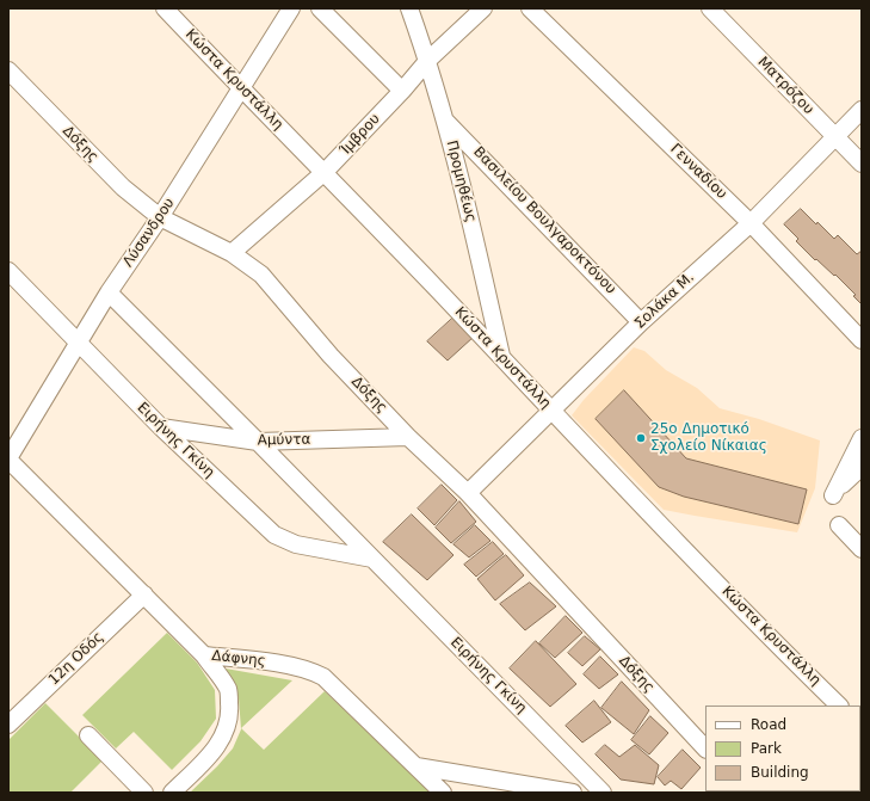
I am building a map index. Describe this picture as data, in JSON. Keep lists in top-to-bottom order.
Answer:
{
  "streets": {
    "street": [
      "Κώστα Κρυστάλλη",
      "Ματρόζου",
      "Ίμβρου",
      "Δόξης",
      "Γενναδίου",
      "Προμηθέως",
      "Βασιλείου Βουλγαροκτόνου",
      "Λύσανδρου",
      "Σολάκα Μ.",
      "Ειρήνης Γκίνη",
      "Αμύντα",
      "12η Οδός",
      "Δάφνης"
    ]
  },
  "crossings": [
    ["Κώστα Κρυστάλλη", "Ίμβρου"],
    ["Κώστα Κρυστάλλη", "Προμηθέως"],
    ["Κώστα Κρυστάλλη", "Λύσανδρου"],
    ["Κώστα Κρυστάλλη", "Σολάκα Μ."],
    ["Ματρόζου", "Σολάκα Μ."],
    ["Ίμβρου", "Δόξης"],
    ["Ίμβρου", "Προμηθέως"],
    ["Δόξης", "Λύσανδρου"],
    ["Δόξης", "Σολάκα Μ."],
    ["Δόξης", "Αμύντα"],
    ["Γενναδίου", "Σολάκα Μ."],
    ["Προμηθέως", "Βασιλείου Βουλγαροκτόνου"],
    ["Βασιλείου Βουλγαροκτόνου", "Σολάκα Μ."],
    ["Λύσανδρου", "Ειρήνης Γκίνη"],
    ["Λύσανδρου", "Δάφνης"],
    ["Ειρήνης Γκίνη", "Αμύντα"],
    ["12η Οδός", "Δάφνης"]
  ],
  "places": ["25o Δημοτικό Σχολείο Νίκαιας"],
  "legend": ["Road", "Park", "Building"]
}
